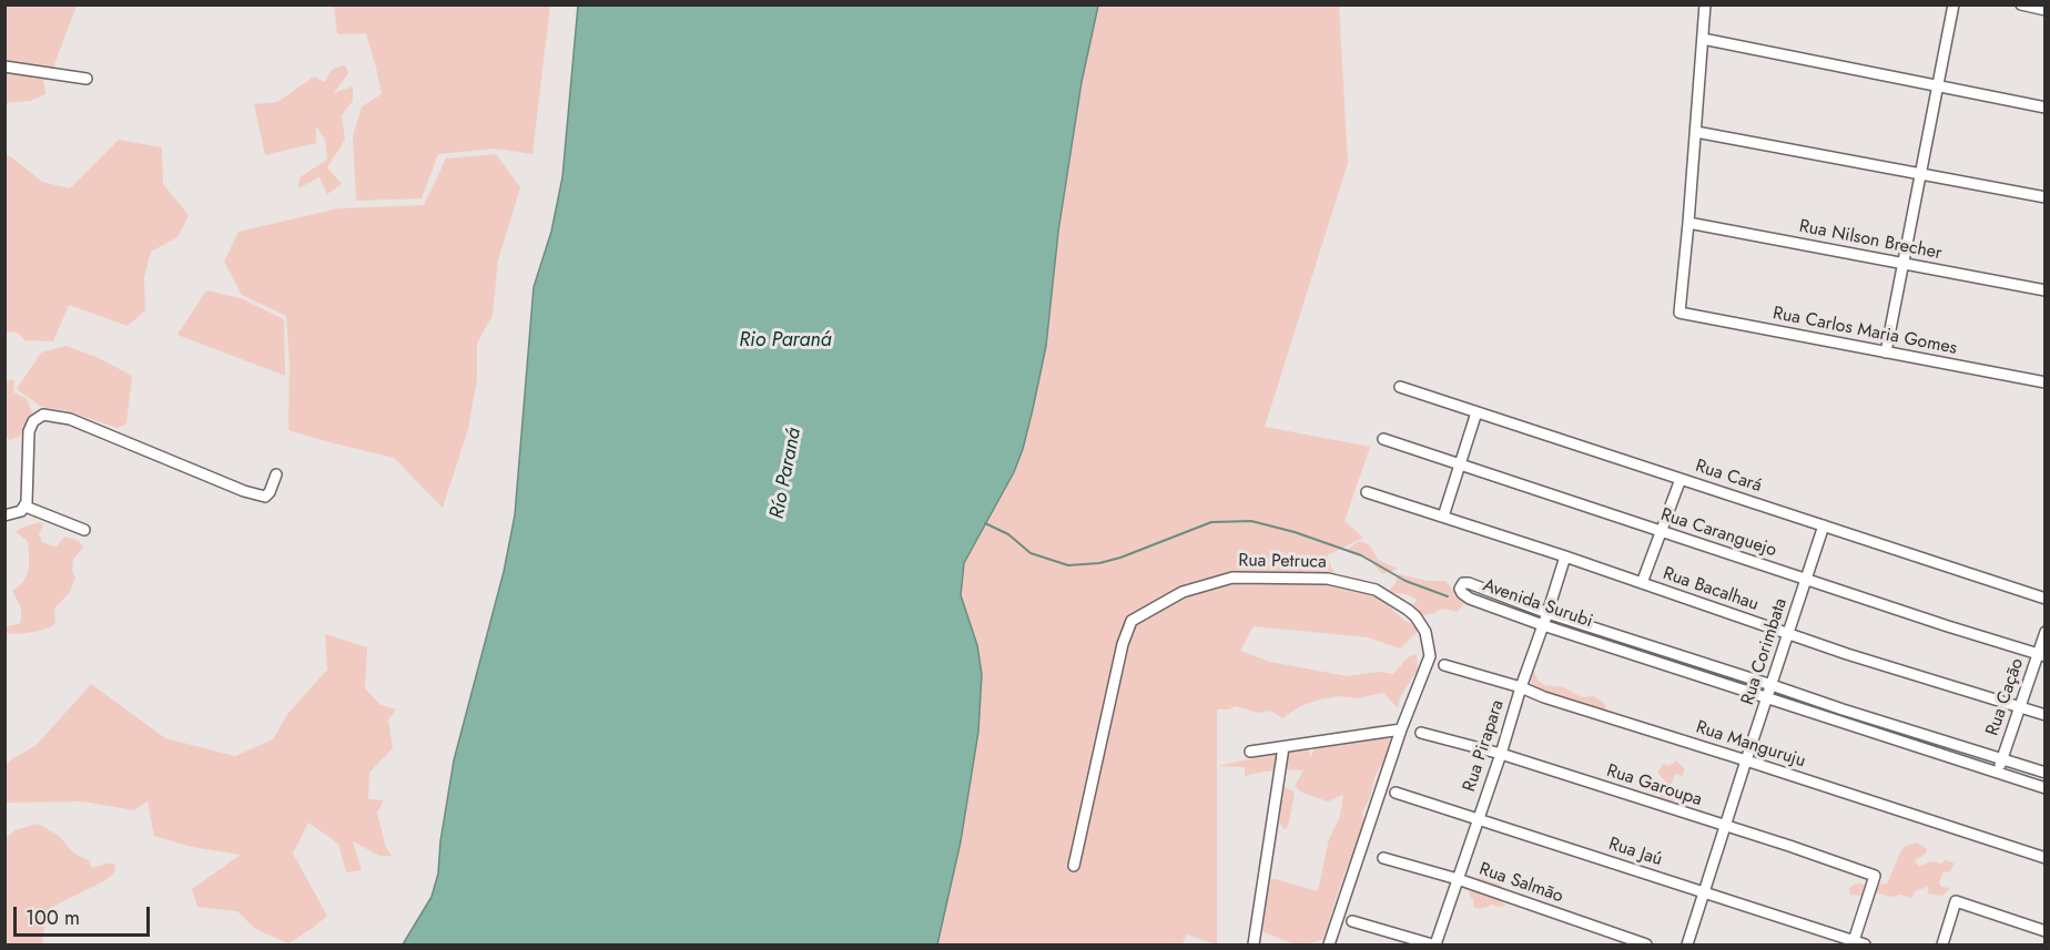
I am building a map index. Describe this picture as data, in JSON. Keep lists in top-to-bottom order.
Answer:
{
  "streets": {
    "street": [
      "Rua Nilson Brecher",
      "Rua Carlos Maria Gomes",
      "Rua Cará",
      "Rua Caranguejo",
      "Rua Petruca",
      "Rua Bacalhau",
      "Avenida Surubi",
      "Rua Corimbata",
      "Rua Cação",
      "Rua Manguruju",
      "Rua Pirapara",
      "Rua Garoupa",
      "Rua Jaú",
      "Rua Salmão"
    ]
  },
  "crossings": [
    ["Rua Nilson Brecher", "Rua Carlos Maria Gomes"],
    ["Rua Cará", "Rua Corimbata"],
    ["Rua Caranguejo", "Rua Corimbata"],
    ["Rua Caranguejo", "Rua Cação"],
    ["Rua Bacalhau", "Rua Corimbata"],
    ["Rua Bacalhau", "Rua Cação"],
    ["Rua Bacalhau", "Rua Pirapara"],
    ["Avenida Surubi", "Rua Corimbata"],
    ["Avenida Surubi", "Rua Cação"],
    ["Avenida Surubi", "Rua Pirapara"],
    ["Rua Corimbata", "Rua Manguruju"],
    ["Rua Corimbata", "Rua Garoupa"],
    ["Rua Corimbata", "Rua Jaú"],
    ["Rua Manguruju", "Rua Pirapara"],
    ["Rua Pirapara", "Rua Garoupa"],
    ["Rua Pirapara", "Rua Jaú"],
    ["Rua Pirapara", "Rua Salmão"],
    ["Rua Garoupa", "Rua Jaú"]
  ],
  "water": ["Rio Paraná", "Río Paraná"],
  "scale_bar": "100 m"
}
